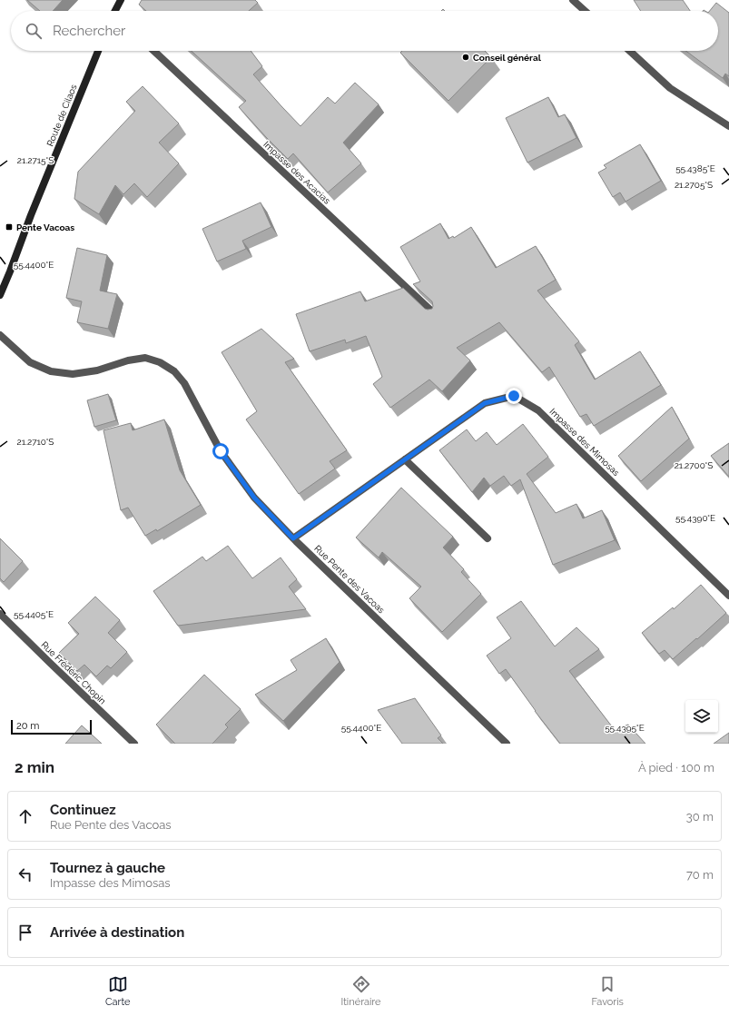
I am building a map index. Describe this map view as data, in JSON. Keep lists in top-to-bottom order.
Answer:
{
  "streets": {
    "main road": ["Route de Cilaos"],
    "street": [
      "Impasse des Acacias",
      "Impasse des Mimosas",
      "Rue Pente des Vacoas",
      "Rue Frédéric Chopin"
    ]
  },
  "crossings": [
    ["Impasse des Mimosas", "Rue Pente des Vacoas"]
  ],
  "places": {
    "other": ["Conseil général"],
    "transit": ["Pente Vacoas"]
  },
  "scale_bar": "20 m",
  "page": {
    "search": "Rechercher",
    "scale": "20 m",
    "heading": ["2 min", "À pied · 100 m"],
    "list": [
      ["Continuez", "Rue Pente des Vacoas", "30 m"],
      ["Tournez à gauche", "Impasse des Mimosas", "70 m"],
      "Arrivée à destination"
    ],
    "nav": ["Carte", "Itinéraire", "Favoris"]
  },
  "coordinates": [
    "21.2715°S",
    "55.4385°E",
    "21.2705°S",
    "55.4400°E",
    "21.2710°S",
    "21.2700°S",
    "55.4390°E",
    "55.4405°E",
    "55.4395°E"
  ]
}
